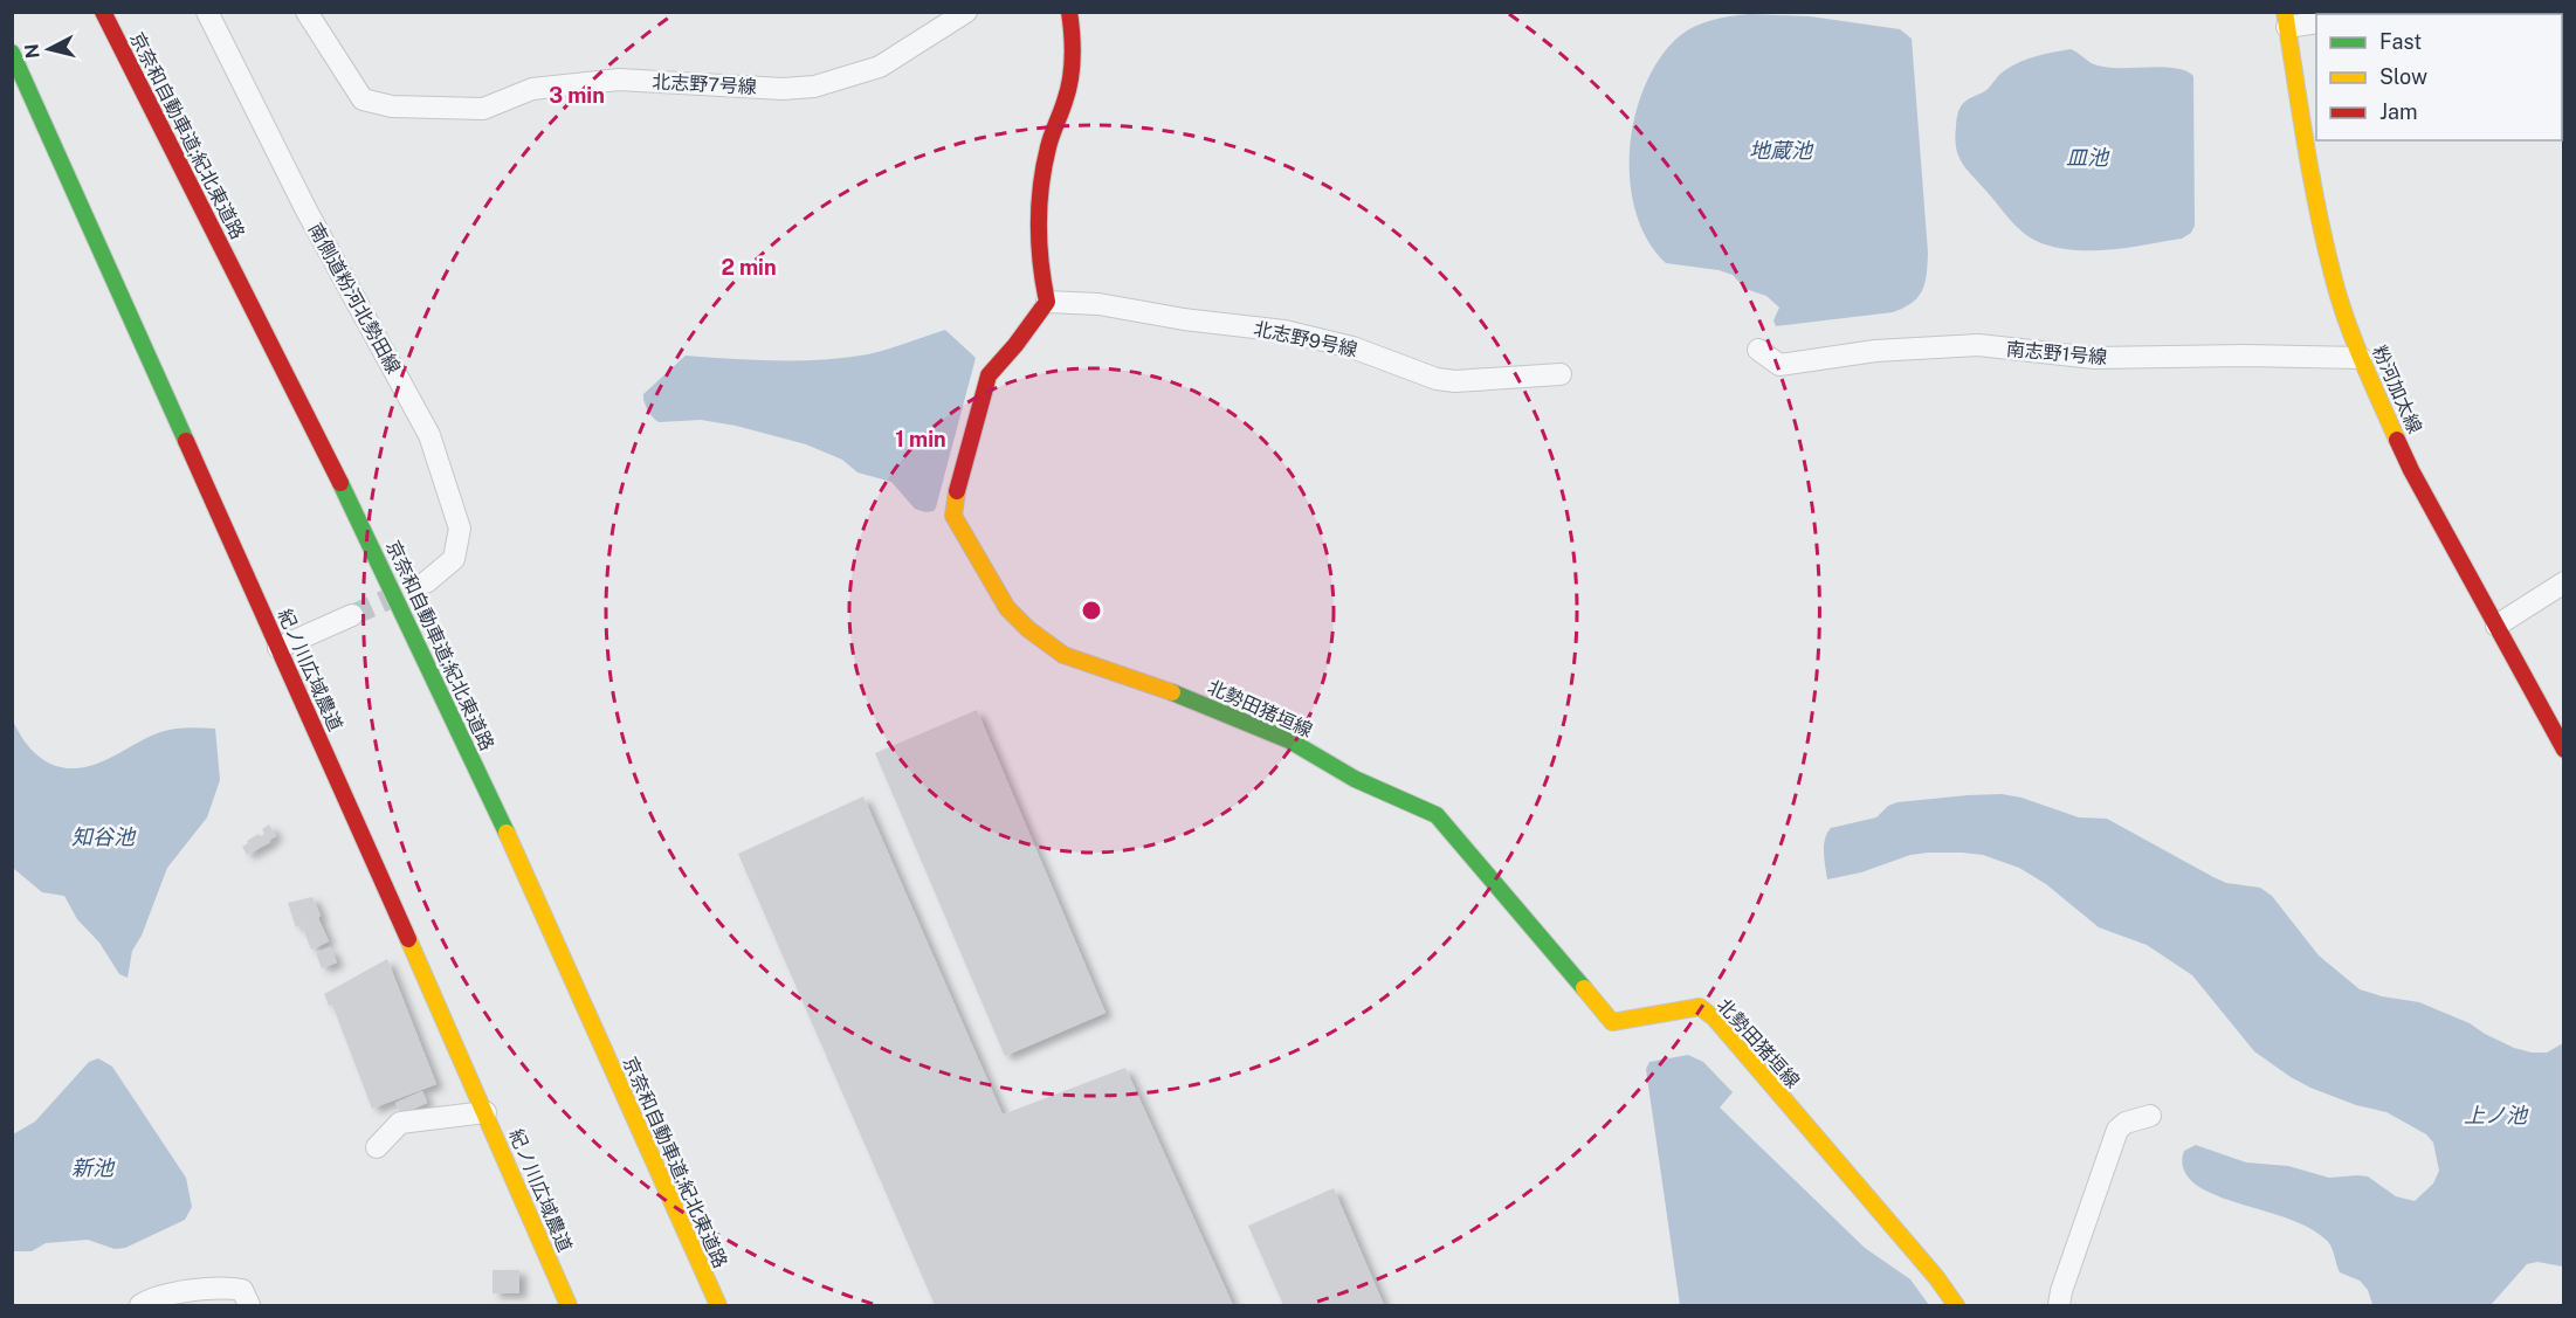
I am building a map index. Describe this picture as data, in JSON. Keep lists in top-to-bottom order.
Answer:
{
  "streets": {
    "main road": [
      "京奈和自動車道;紀北東道路",
      "粉河加太線",
      "紀ノ川広域農道",
      "北勢田猪垣線"
    ],
    "street": [
      "北志野7号線",
      "南側道粉河北勢田線",
      "北志野9号線",
      "南志野1号線"
    ]
  },
  "crossings": [
    ["北志野9号線", "北勢田猪垣線"],
    ["南志野1号線", "粉河加太線"]
  ],
  "water": [
    "地蔵池",
    "皿池",
    "知谷池",
    "上ノ池",
    "新池"
  ],
  "legend": ["Fast", "Slow", "Jam"],
  "north": "left",
  "rings": ["3 min", "2 min", "1 min"]
}
